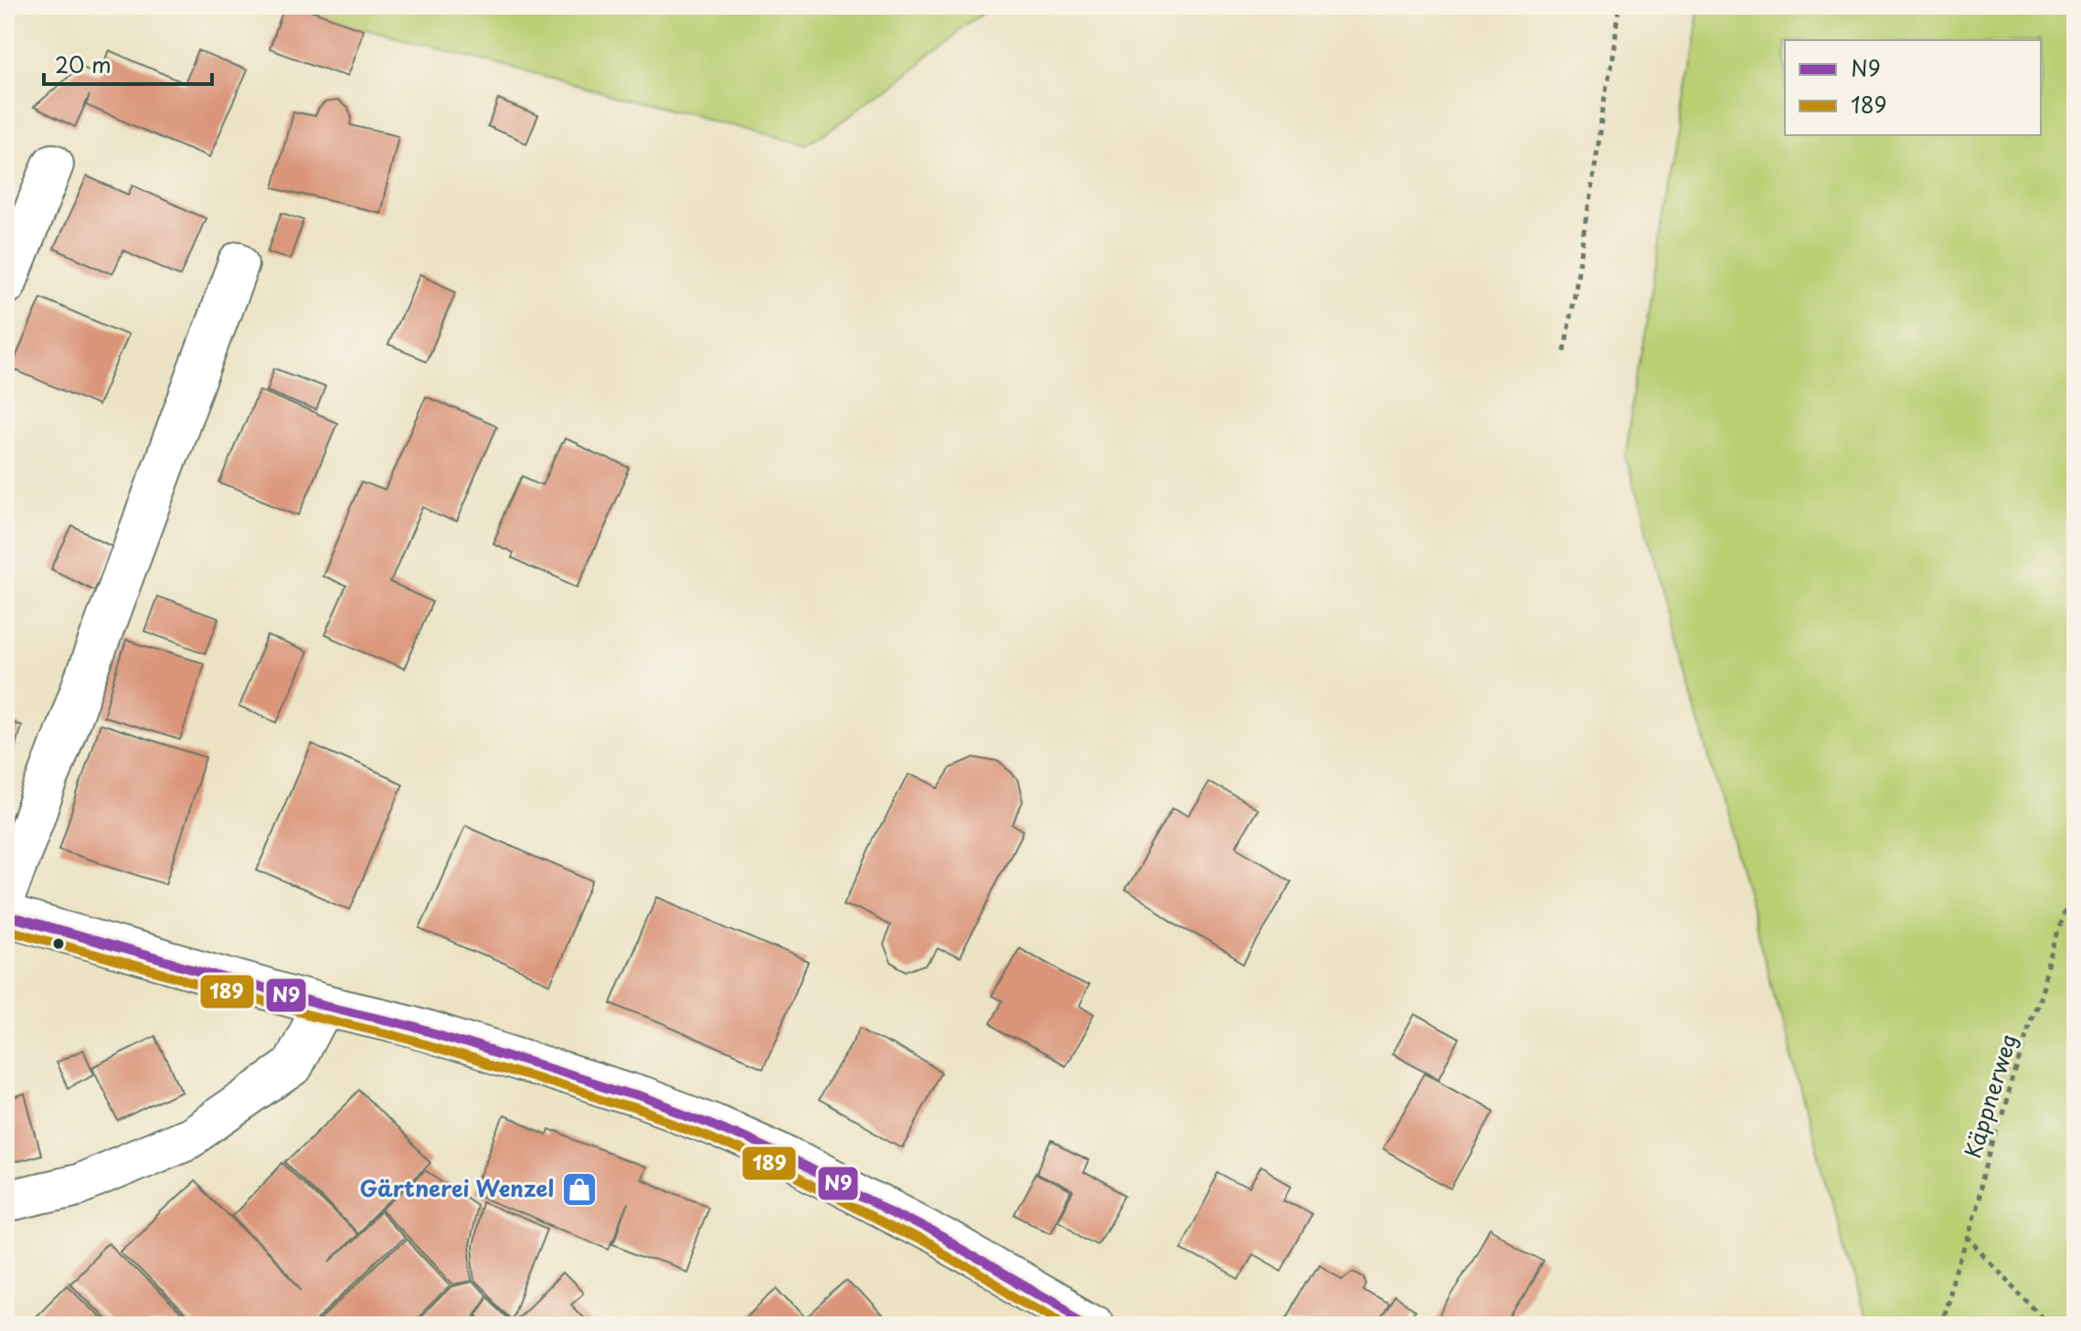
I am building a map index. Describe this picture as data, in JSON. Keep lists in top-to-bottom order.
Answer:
{
  "streets": {
    "path": ["Käppnerweg"]
  },
  "places": {
    "shop": ["Gärtnerei Wenzel"]
  },
  "lines": ["transit line N9", "transit line 189"],
  "legend": ["N9", "189"],
  "scale_bar": "20 m"
}
